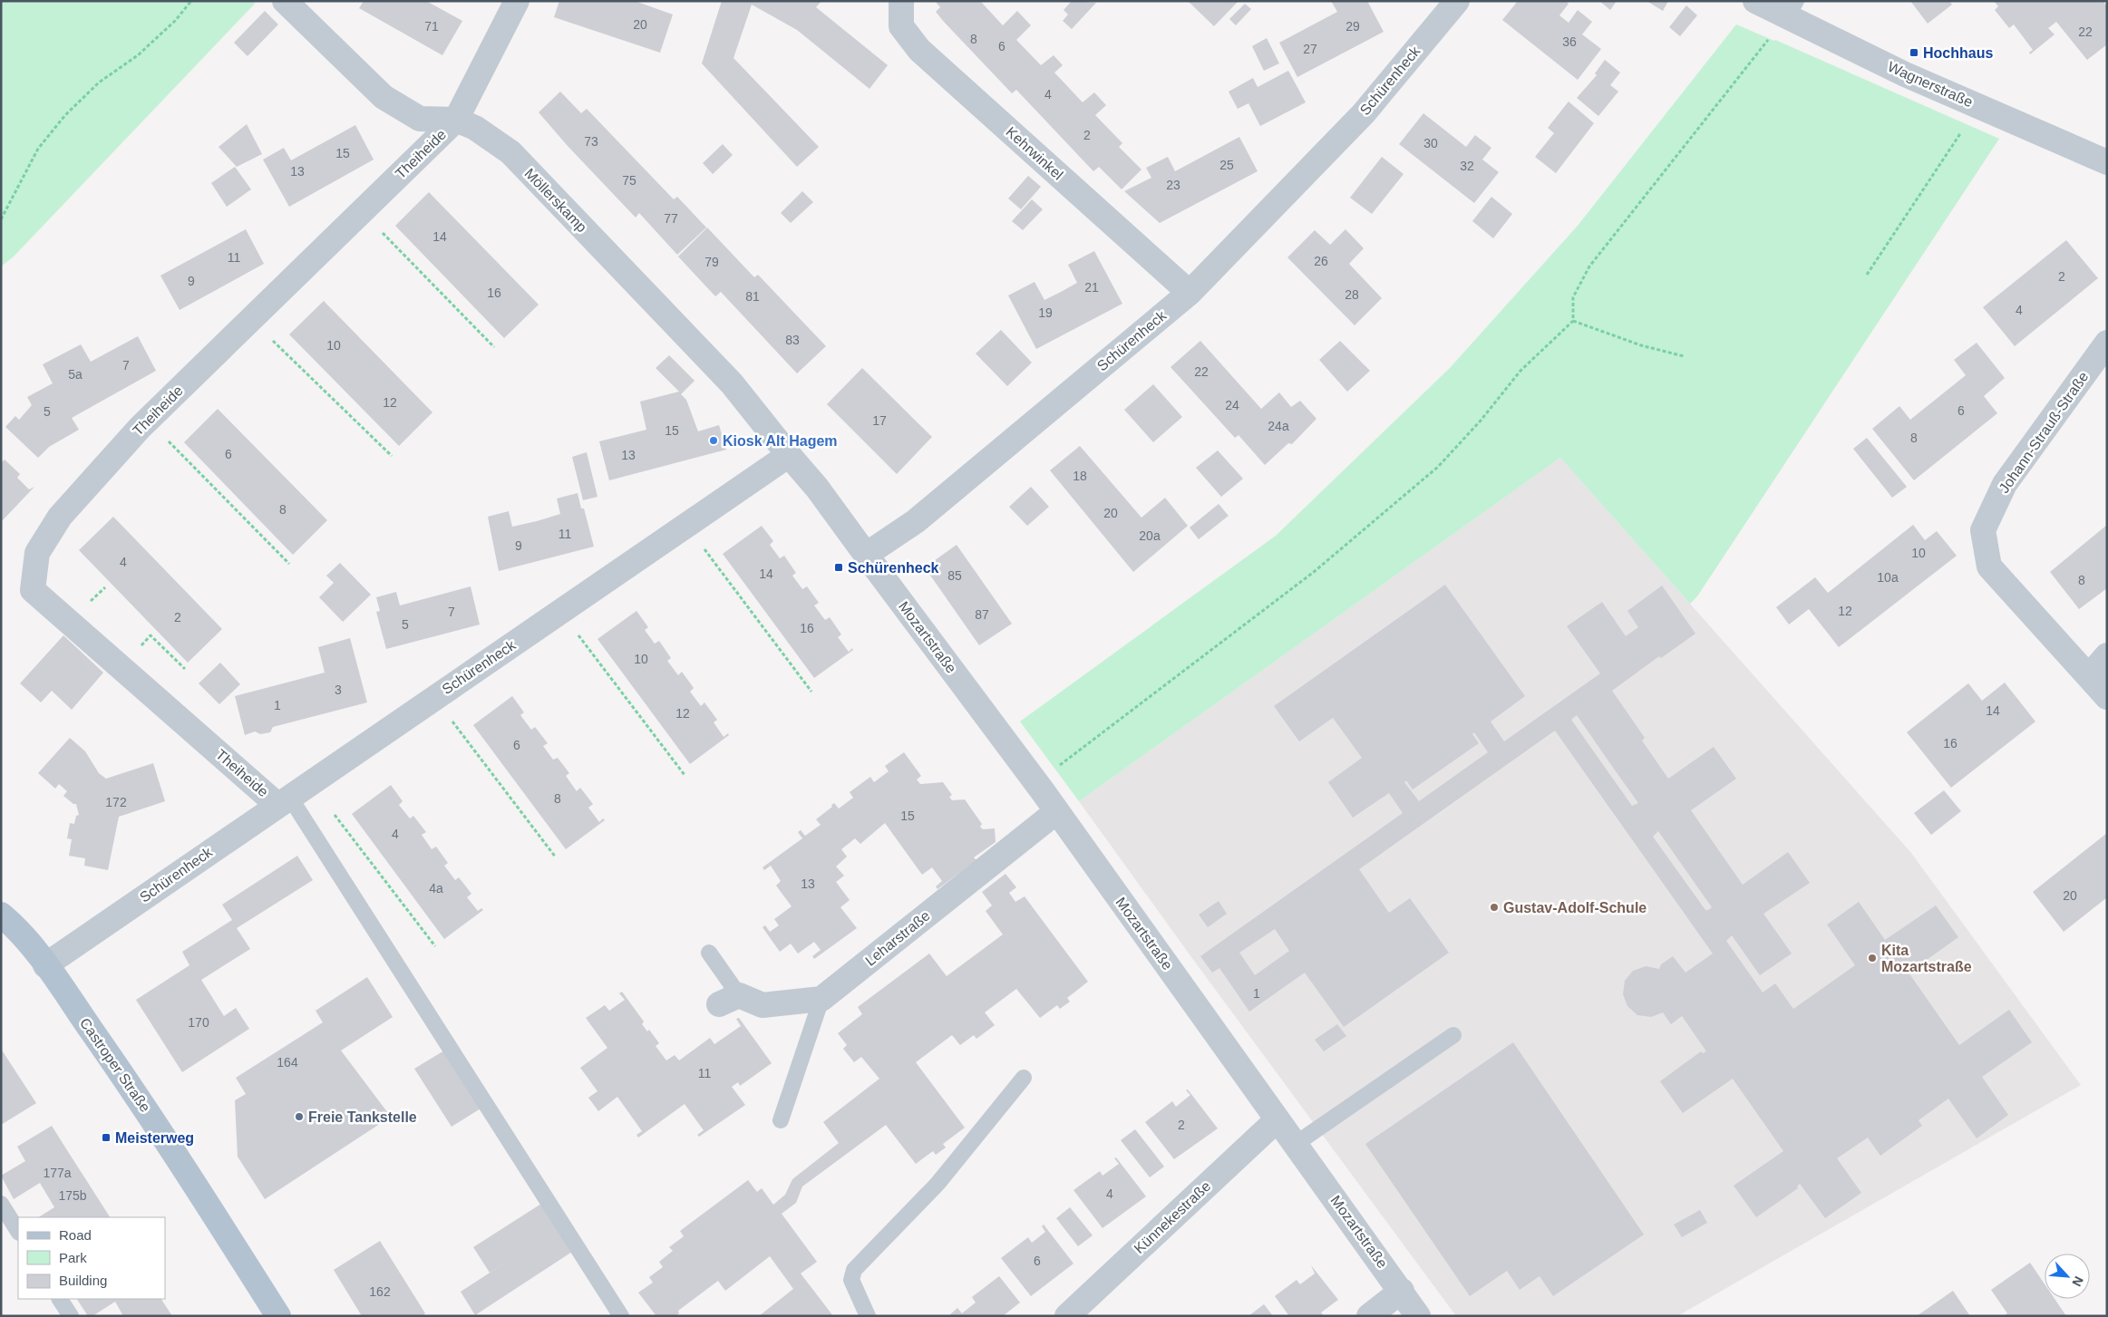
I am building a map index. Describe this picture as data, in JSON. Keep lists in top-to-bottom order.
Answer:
{
  "streets": {
    "main road": ["Castroper Straße"],
    "street": [
      "Schürenheck",
      "Wagnerstraße",
      "Kehrwinkel",
      "Theiheide",
      "Möllerskamp",
      "Johann-Strauß-Straße",
      "Mozartstraße",
      "Leharstraße",
      "Künnekestraße"
    ]
  },
  "crossings": [
    ["Schürenheck", "Kehrwinkel"],
    ["Schürenheck", "Theiheide"],
    ["Schürenheck", "Möllerskamp"],
    ["Schürenheck", "Mozartstraße"],
    ["Schürenheck", "Castroper Straße"],
    ["Theiheide", "Möllerskamp"],
    ["Mozartstraße", "Leharstraße"],
    ["Mozartstraße", "Künnekestraße"]
  ],
  "places": {
    "transit": ["Hochhaus", "Schürenheck", "Meisterweg"],
    "other": [
      "Kiosk Alt Hagem",
      "Gustav-Adolf-Schule",
      "Kita Mozartstraße",
      "Freie Tankstelle"
    ]
  },
  "house_numbers": [
    "20",
    "71",
    "29",
    "22",
    "8",
    "36",
    "6",
    "27",
    "4",
    "2",
    "73",
    "30",
    "15",
    "25",
    "32",
    "13",
    "75",
    "23",
    "77",
    "14",
    "11",
    "26",
    "79",
    "2",
    "9",
    "21",
    "16",
    "28",
    "81",
    "4",
    "19",
    "83",
    "10",
    "7",
    "22",
    "5a",
    "12",
    "24",
    "6",
    "5",
    "17",
    "24a",
    "15",
    "8",
    "6",
    "13",
    "18",
    "8",
    "20",
    "11",
    "20a",
    "9",
    "10",
    "4",
    "14",
    "85",
    "10a",
    "8",
    "12",
    "7",
    "87",
    "2",
    "5",
    "16",
    "10",
    "3",
    "1",
    "14",
    "12",
    "16",
    "6",
    "8",
    "172",
    "15",
    "4",
    "13",
    "4a",
    "20",
    "1",
    "170",
    "164",
    "11",
    "2",
    "177a",
    "4",
    "175b",
    "6",
    "162"
  ],
  "legend": ["Road", "Park", "Building"],
  "north": "bottom right"
}
